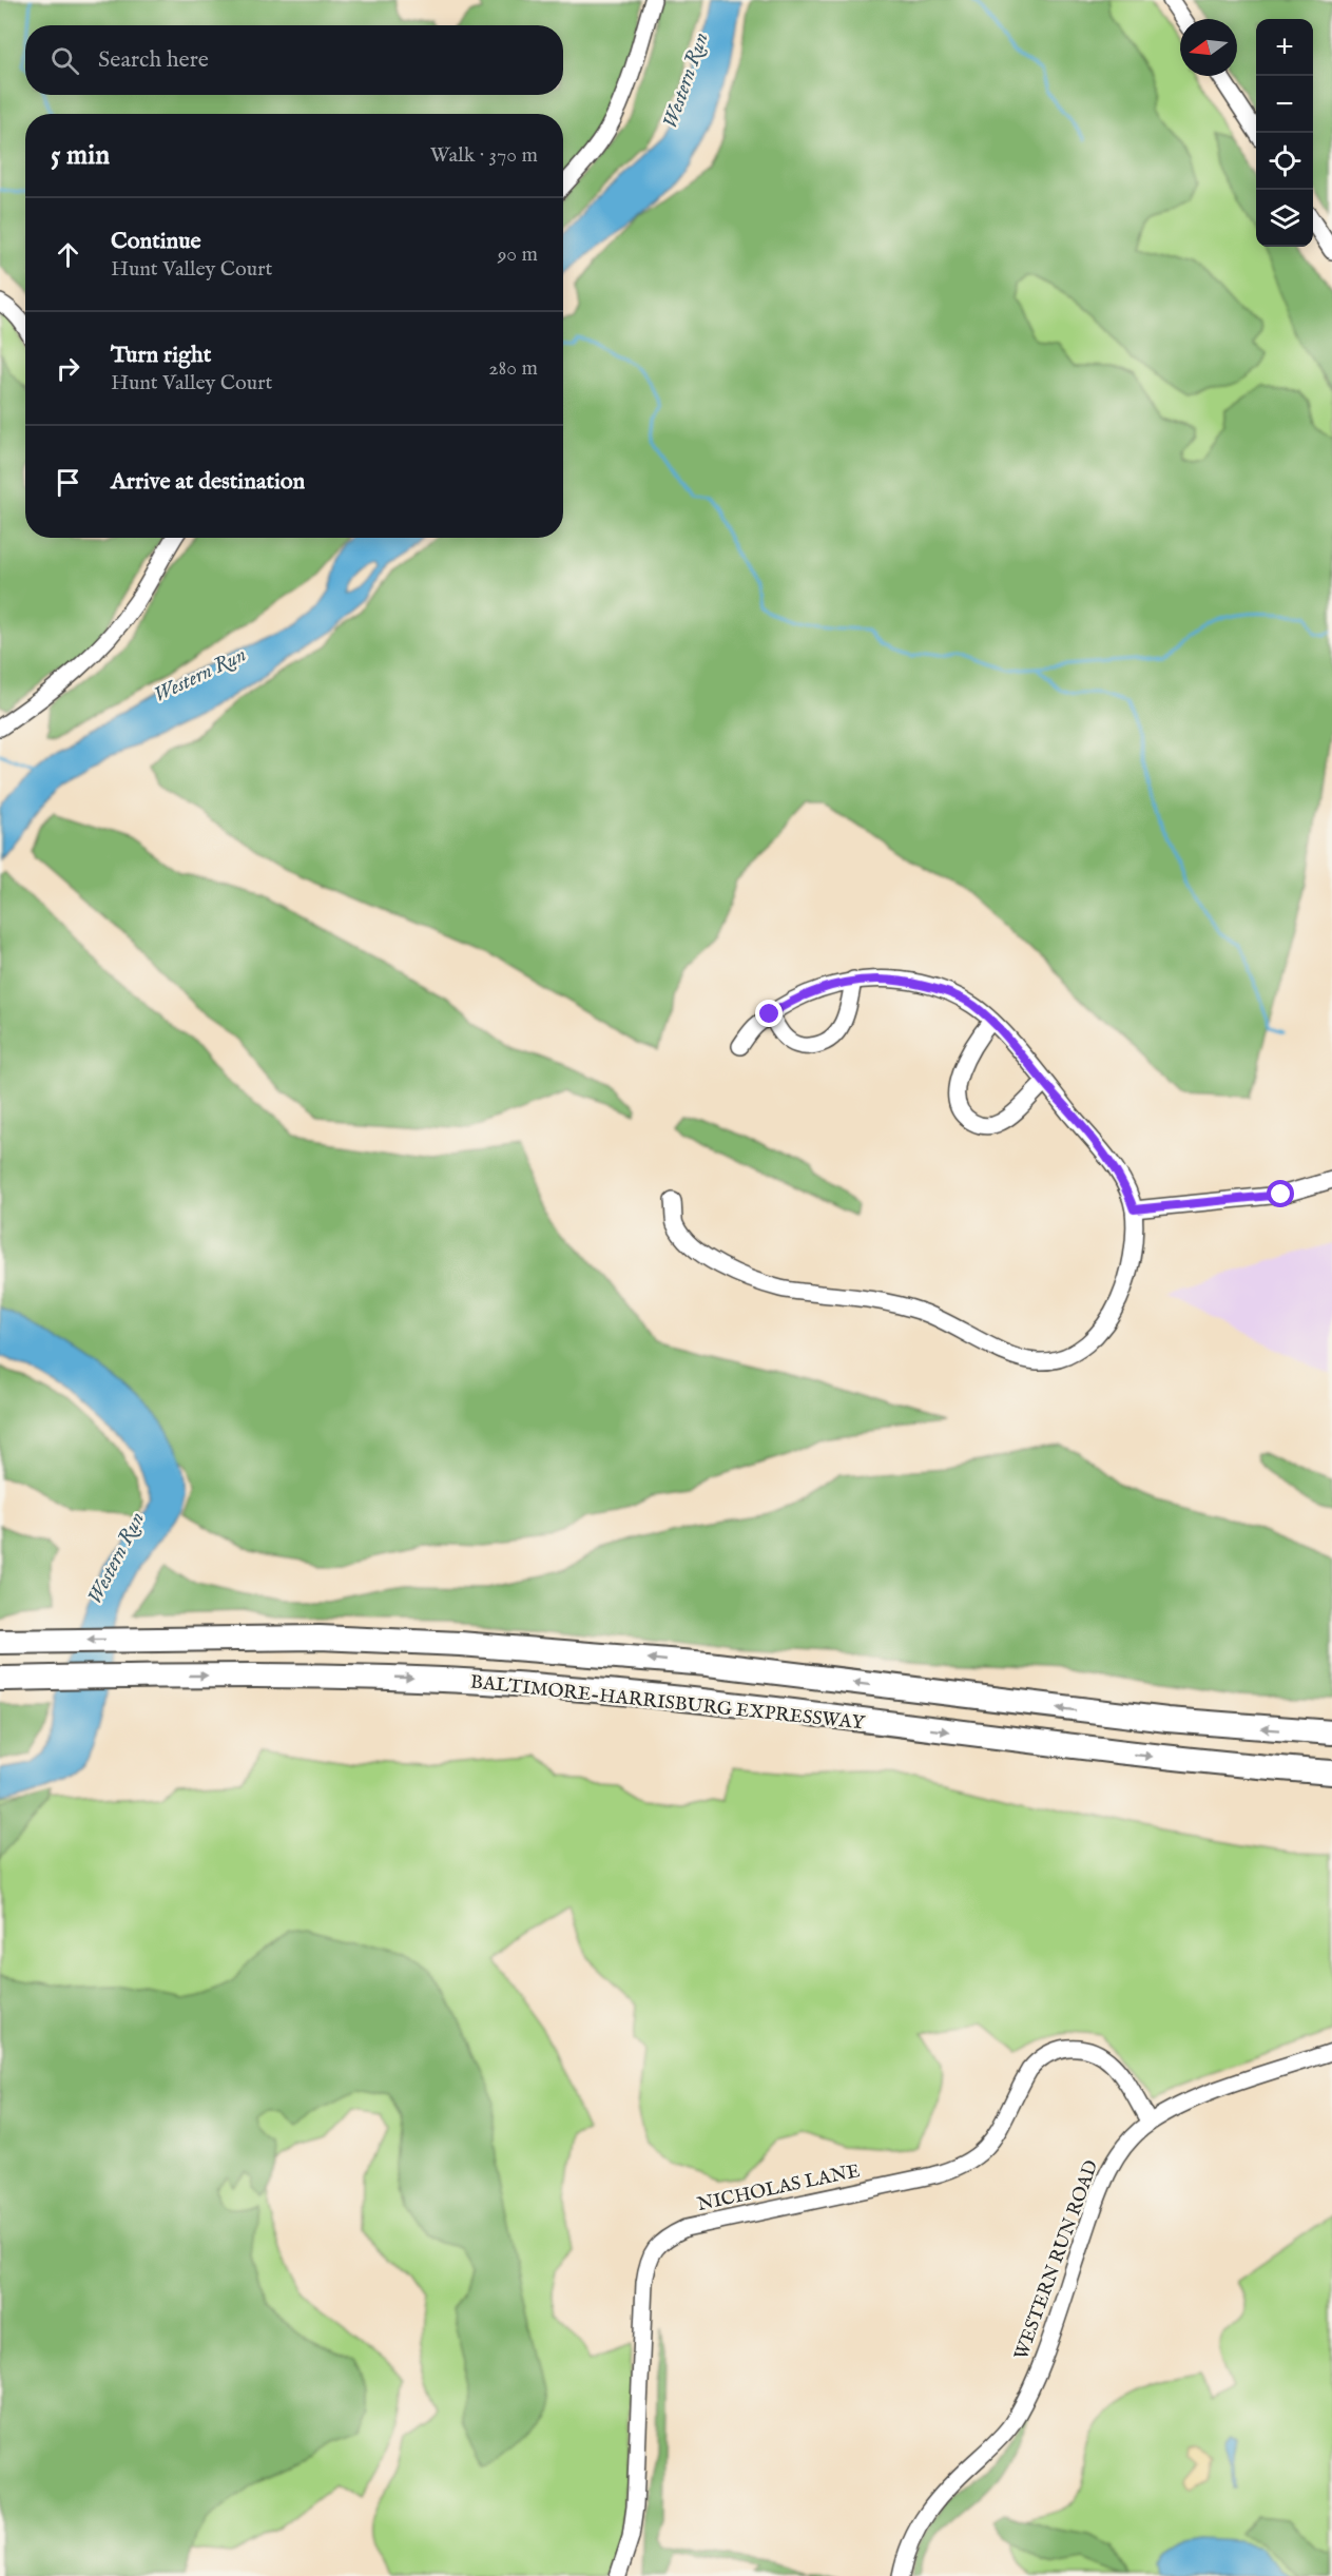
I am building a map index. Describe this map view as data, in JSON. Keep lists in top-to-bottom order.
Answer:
{
  "streets": {
    "highway": ["BALTIMORE-HARRISBURG EXPRESSWAY"],
    "street": ["NICHOLAS LANE", "WESTERN RUN ROAD"]
  },
  "crossings": [
    ["NICHOLAS LANE", "WESTERN RUN ROAD"]
  ],
  "water": ["Western Run"],
  "north": "left",
  "page": {
    "map_buttons": ["+", "−"],
    "search": "Search here",
    "heading": ["5 min", "Walk · 370 m"],
    "list": [
      ["Continue", "Hunt Valley Court", "90 m"],
      ["Turn right", "Hunt Valley Court", "280 m"],
      "Arrive at destination"
    ]
  }
}
